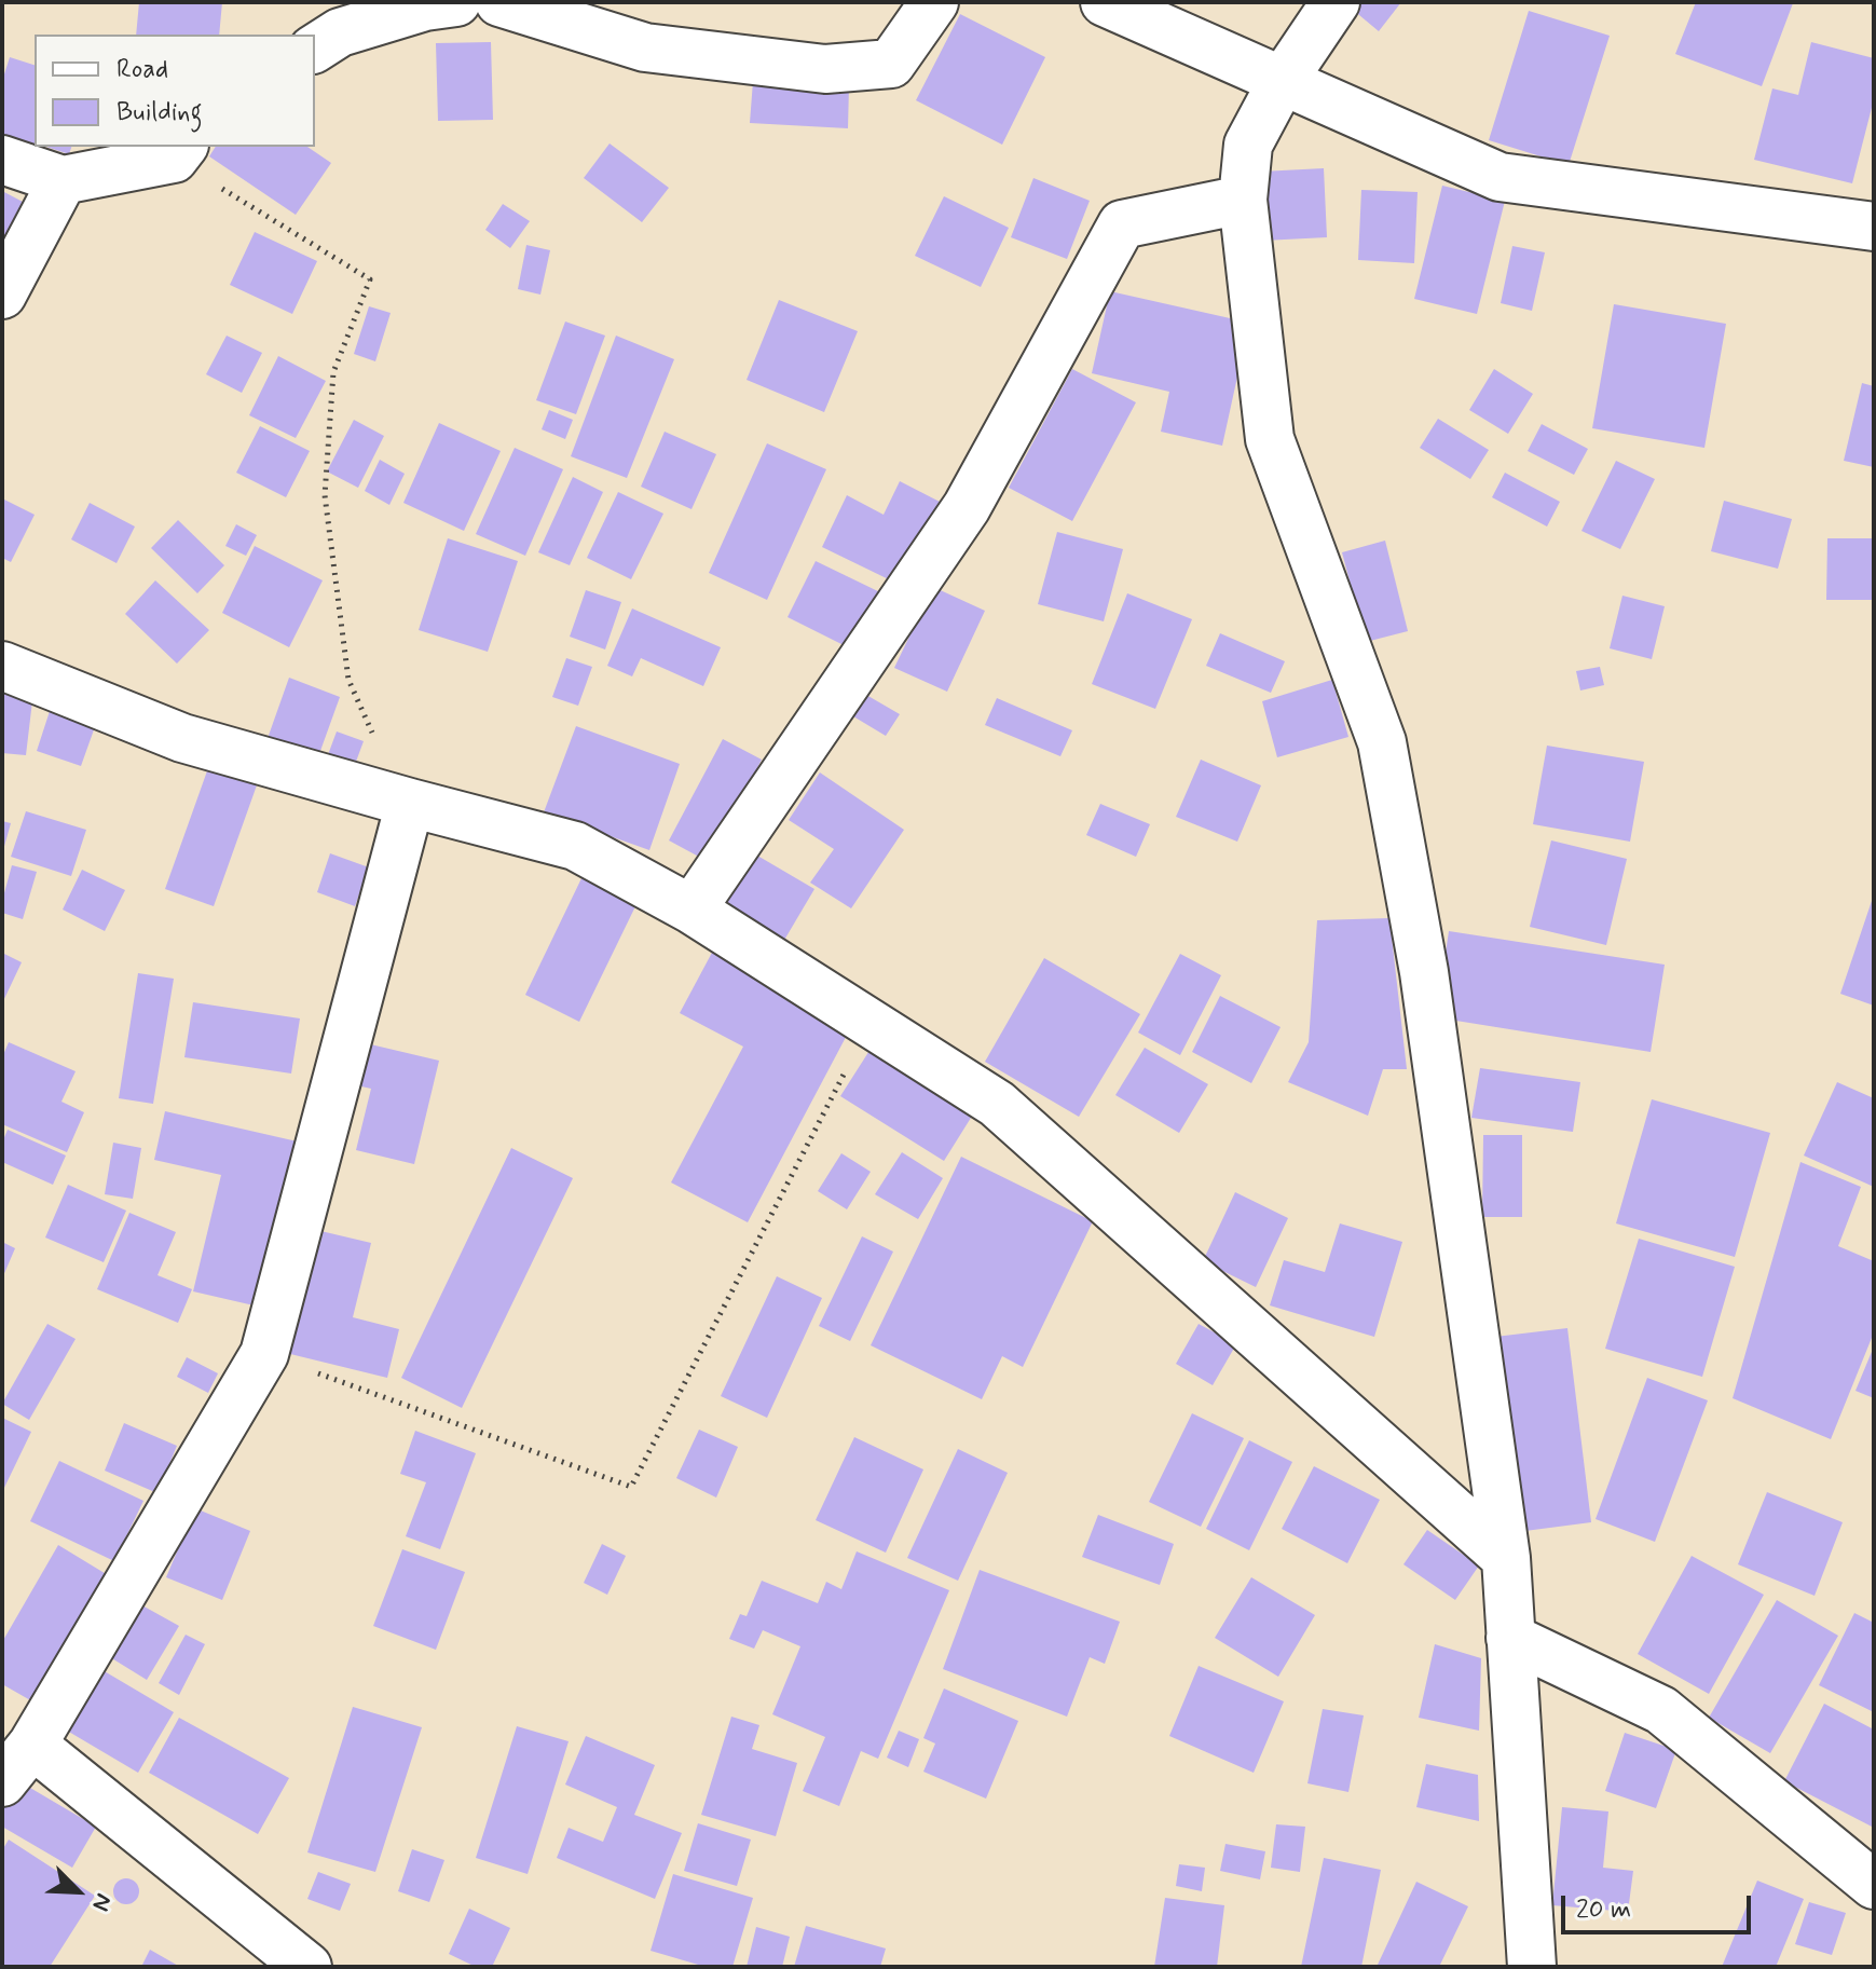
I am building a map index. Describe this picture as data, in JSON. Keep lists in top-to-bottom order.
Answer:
{
  "legend": ["Road", "Building"],
  "scale_bar": "20 m",
  "north": "bottom right"
}
